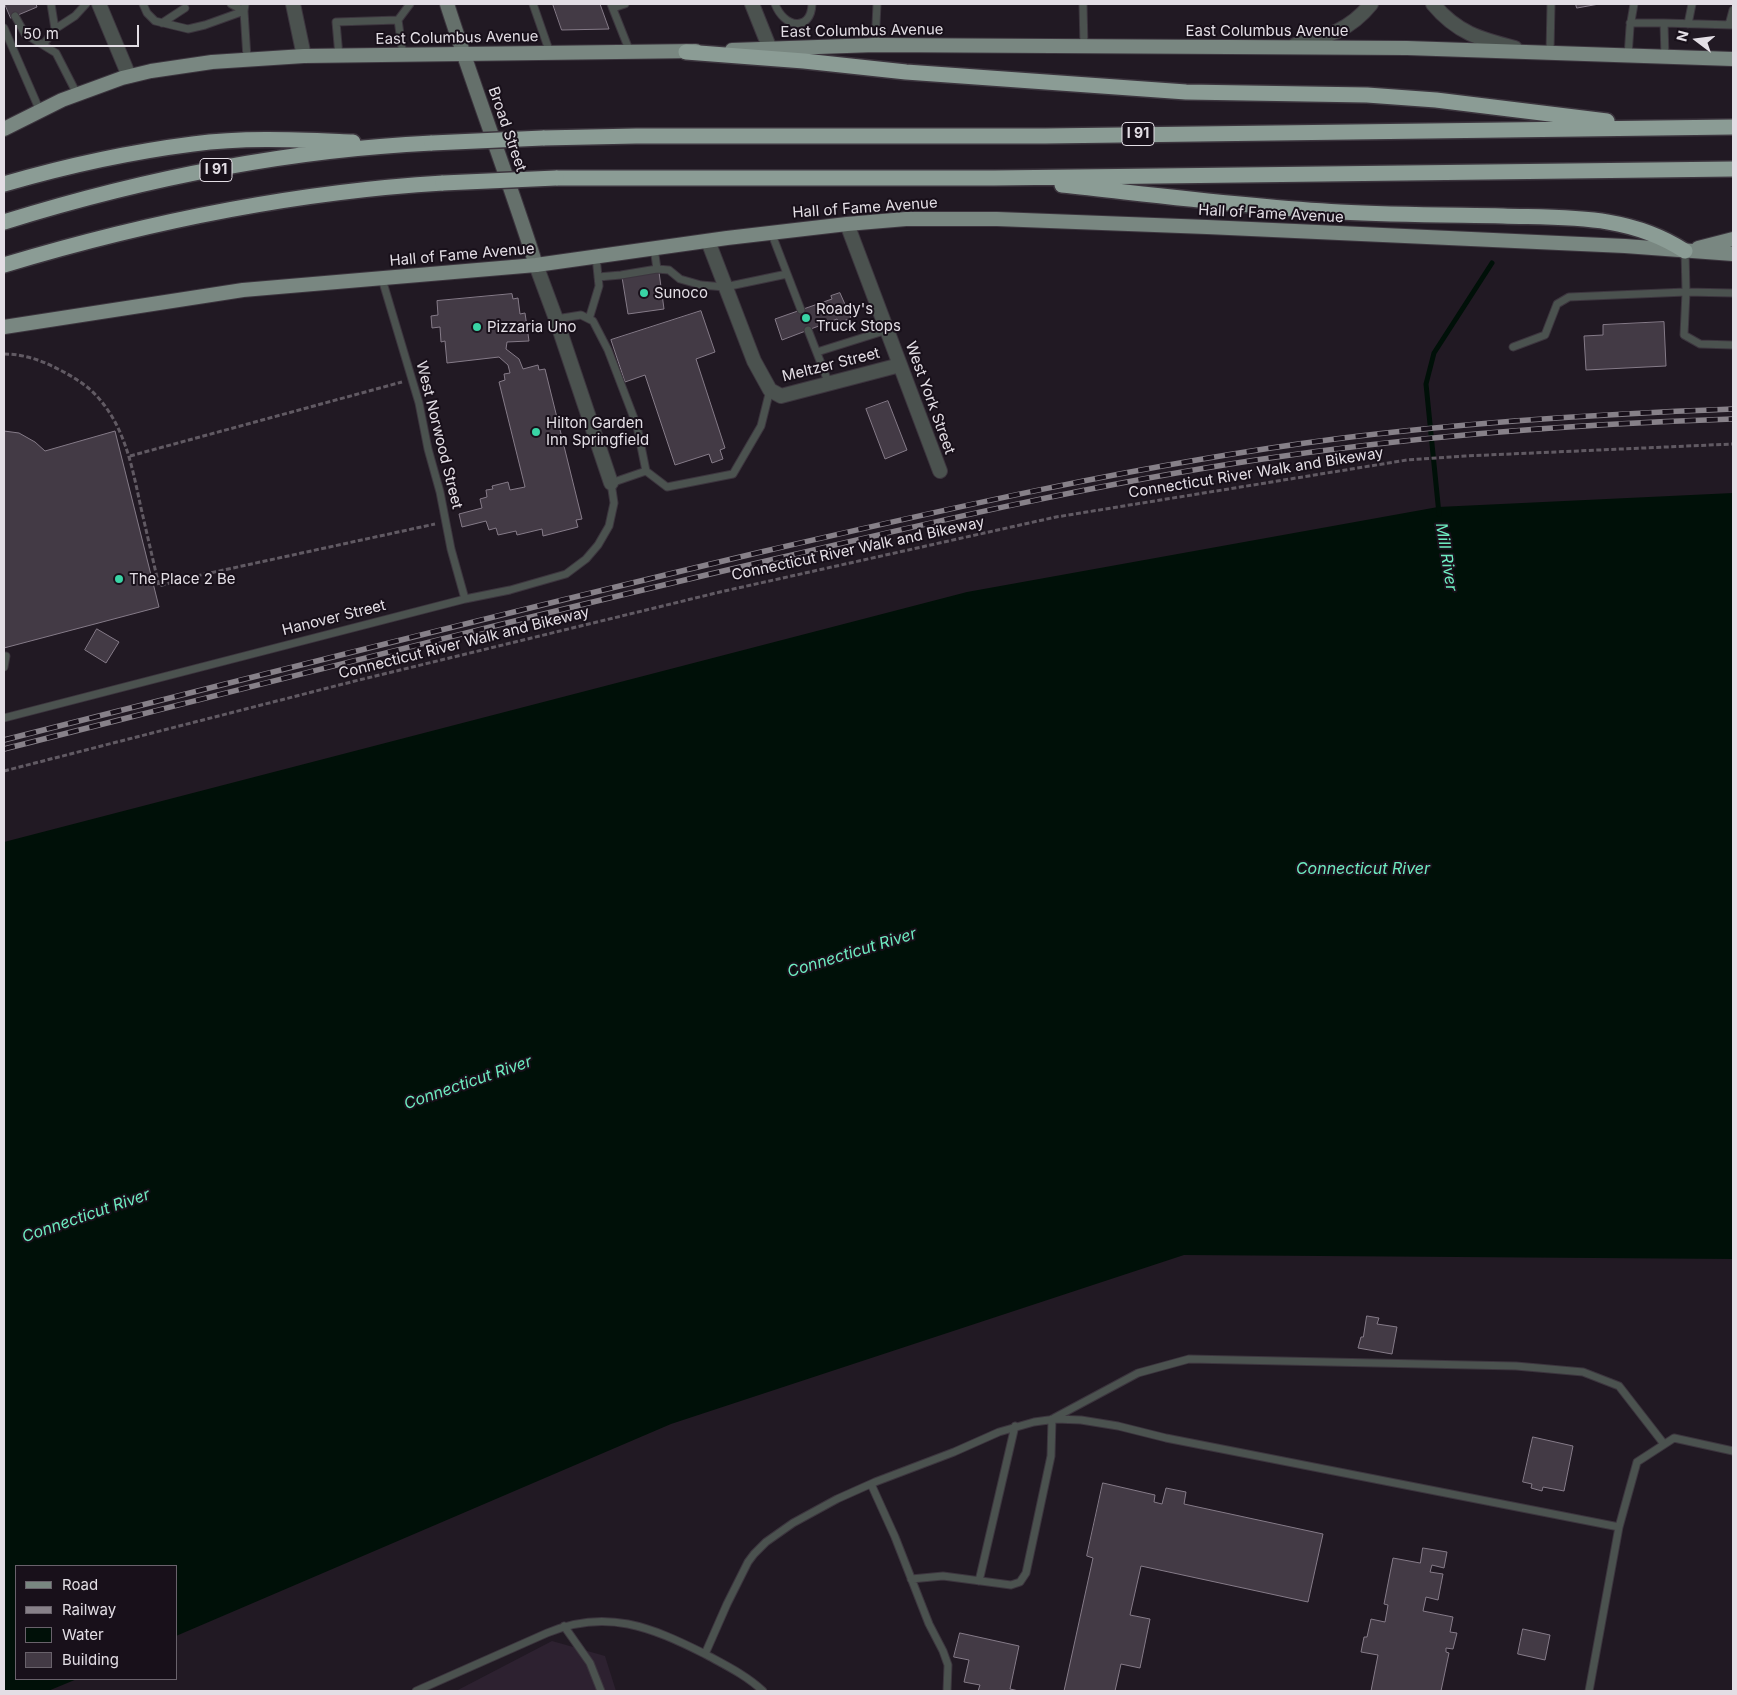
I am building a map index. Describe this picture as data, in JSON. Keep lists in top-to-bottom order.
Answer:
{
  "streets": {
    "highway": ["I 91"],
    "main road": ["East Columbus Avenue", "Broad Street", "Hall of Fame Avenue"],
    "street": ["Meltzer Street", "West York Street"],
    "lane": ["West Norwood Street", "Hanover Street"],
    "path": ["Connecticut River Walk and Bikeway"]
  },
  "crossings": [
    ["East Columbus Avenue", "Broad Street"],
    ["Broad Street", "Hall of Fame Avenue"],
    ["Hall of Fame Avenue", "West York Street"],
    ["Hall of Fame Avenue", "West Norwood Street"],
    ["Meltzer Street", "West York Street"],
    ["West Norwood Street", "Hanover Street"]
  ],
  "water": ["Mill River", "Connecticut River"],
  "places": [
    "Sunoco",
    "Roady's Truck Stops",
    "Pizzaria Uno",
    "Hilton Garden Inn Springfield",
    "The Place 2 Be"
  ],
  "legend": [
    "Road",
    "Railway",
    "Water",
    "Building"
  ],
  "scale_bar": "50 m",
  "north": "left"
}
